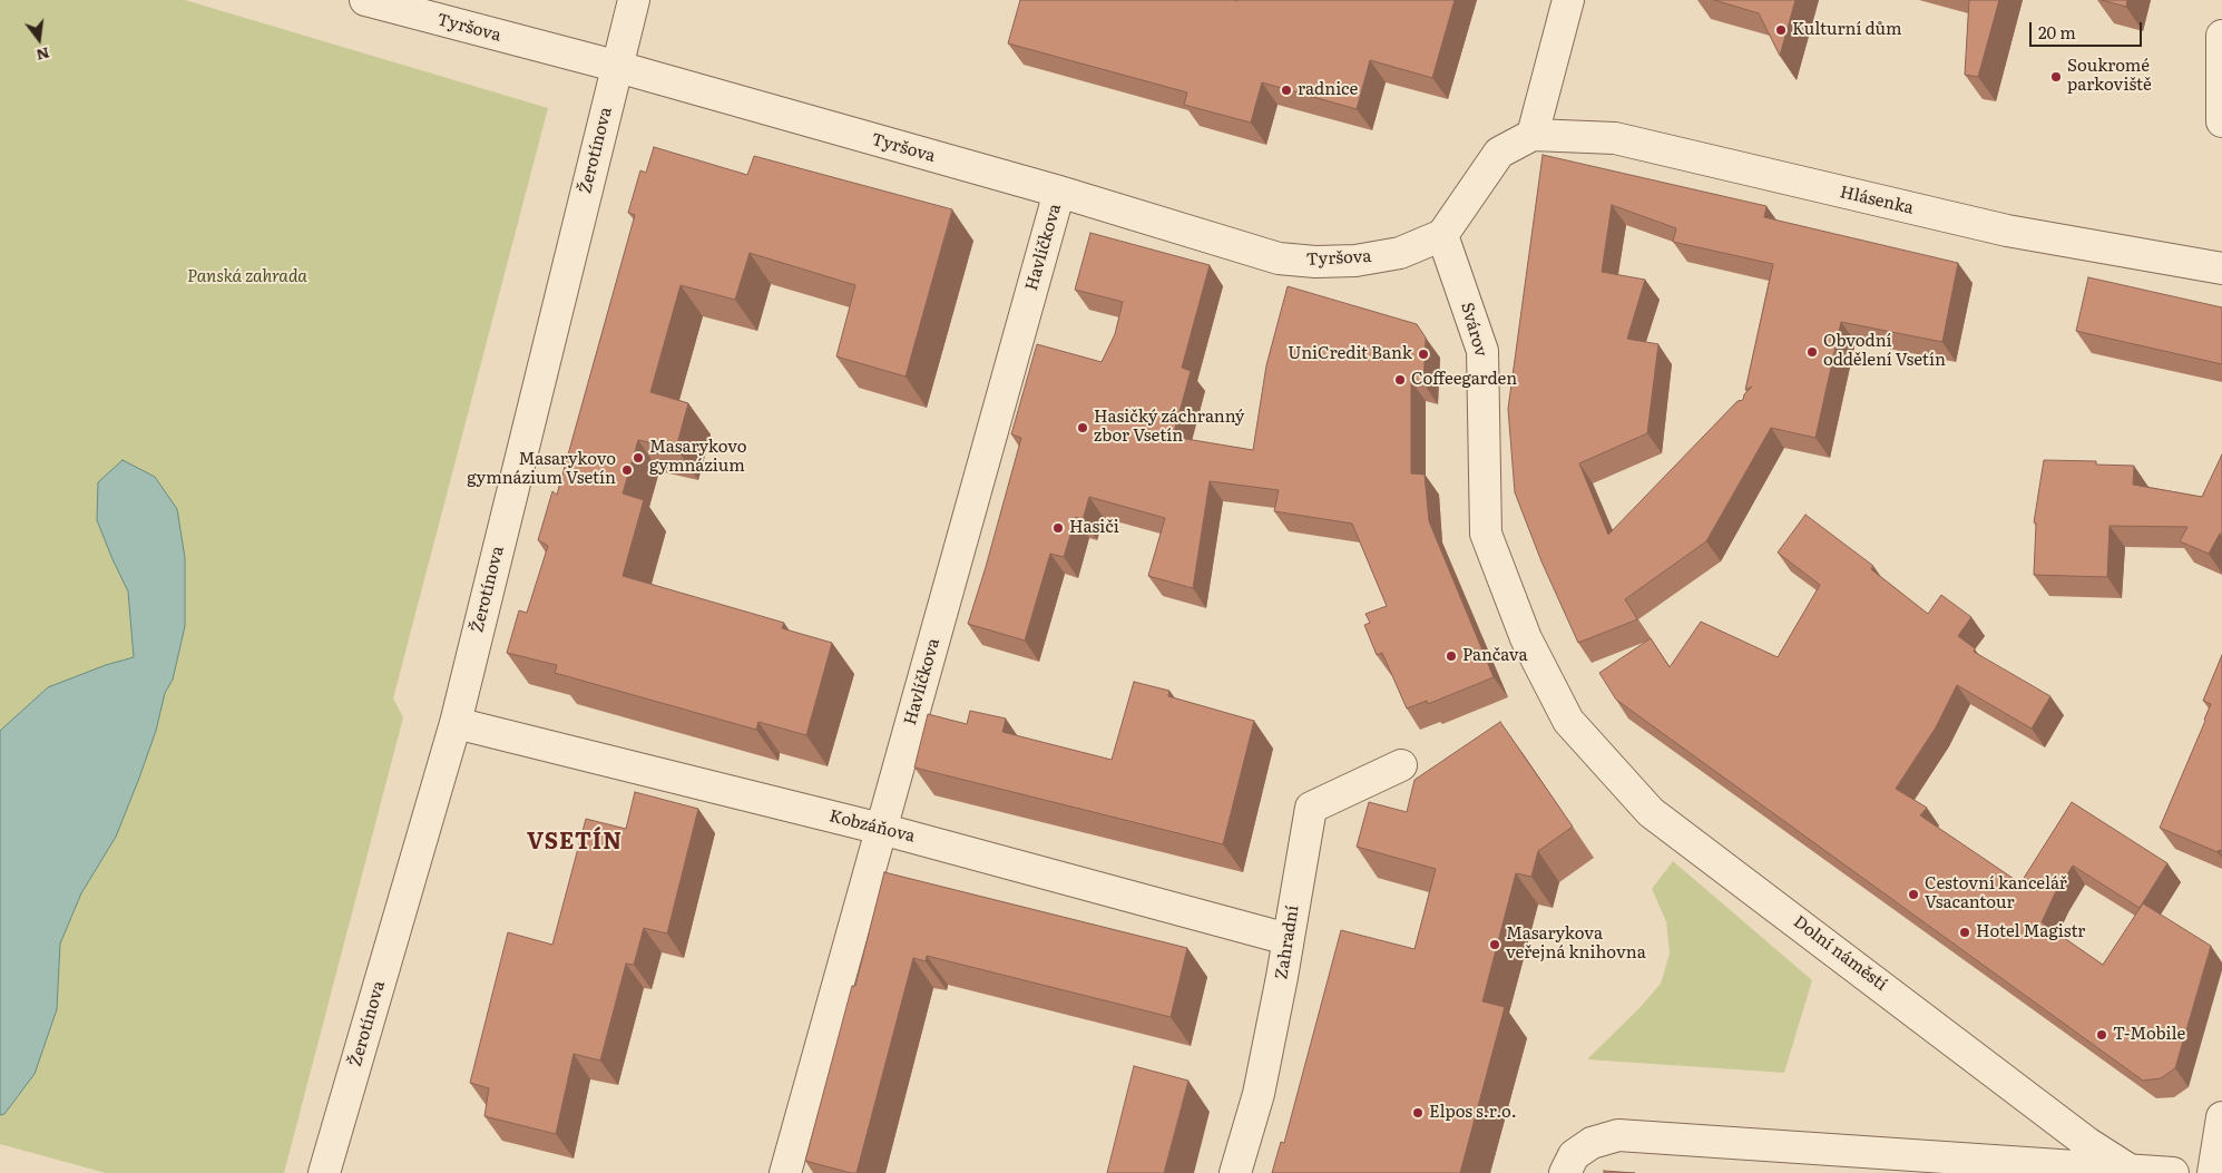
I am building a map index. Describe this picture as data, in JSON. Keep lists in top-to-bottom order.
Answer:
{
  "streets": {
    "street": [
      "Tyršova",
      "Žerotínova",
      "Hlásenka",
      "Havlíčkova",
      "Svárov",
      "Kobzáňova",
      "Zahradní",
      "Dolní náměstí"
    ]
  },
  "crossings": [
    ["Tyršova", "Žerotínova"],
    ["Tyršova", "Havlíčkova"],
    ["Tyršova", "Svárov"],
    ["Žerotínova", "Kobzáňova"],
    ["Havlíčkova", "Kobzáňova"],
    ["Svárov", "Dolní náměstí"],
    ["Kobzáňova", "Zahradní"]
  ],
  "districts": ["VSETÍN"],
  "parks": ["Panská zahrada"],
  "places": [
    "Kulturní dům",
    "Soukromé parkoviště",
    "radnice",
    "Obvodní oddělení Vsetín",
    "UniCredit Bank",
    "Coffeegarden",
    "Hasičký záchranný zbor Vsetín",
    "Masarykovo gymnázium",
    "Masarykovo gymnázium Vsetín",
    "Hasiči",
    "Pančava",
    "Cestovní kancelář Vsacantour",
    "Hotel Magistr",
    "Masarykova veřejná knihovna",
    "T-Mobile",
    "Elpos s.r.o."
  ],
  "scale_bar": "20 m",
  "north": "bottom"
}
